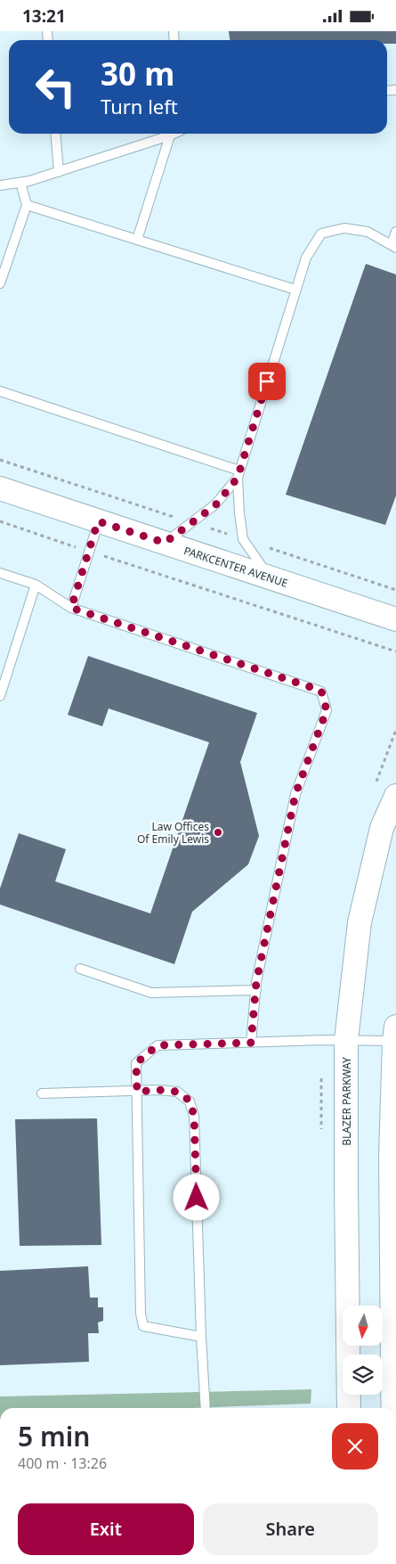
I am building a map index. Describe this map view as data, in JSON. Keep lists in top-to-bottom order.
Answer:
{
  "streets": {
    "street": ["PARKCENTER AVENUE", "BLAZER PARKWAY"]
  },
  "places": ["Law Offices Of Emily Lewis"],
  "north": "bottom",
  "page": {
    "status": "13:21",
    "turn": ["30 m", "Turn left"],
    "heading": ["5 min", "400 m · 13:26"],
    "buttons": ["Exit", "Share"]
  }
}
